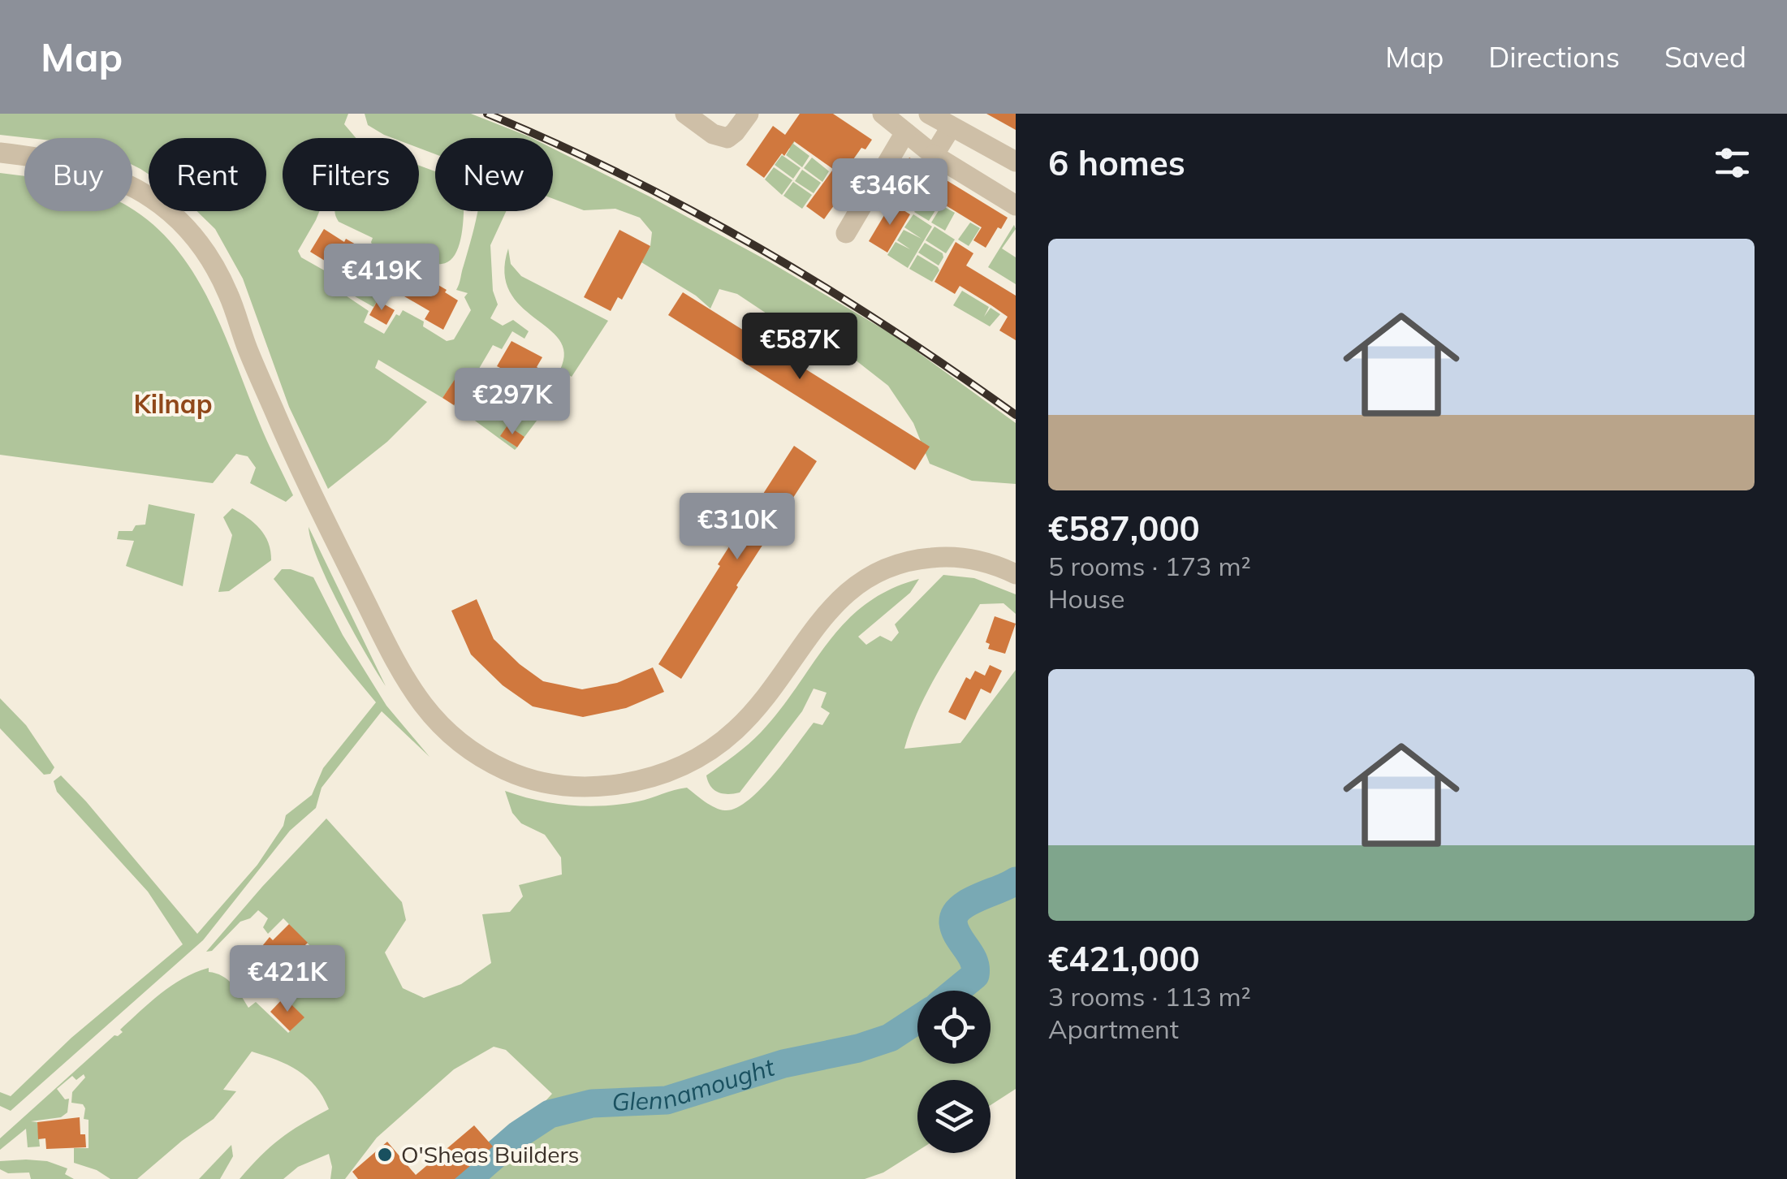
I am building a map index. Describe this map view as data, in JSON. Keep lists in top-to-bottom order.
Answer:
{
  "districts": ["Kilnap"],
  "water": ["Glennamought"],
  "places": ["O'Sheas Builders"],
  "page": {
    "header": "Map",
    "nav": ["Map", "Directions", "Saved"],
    "heading": "6 homes",
    "chip": [
      "Buy",
      "Rent",
      "Filters",
      "New"
    ],
    "price": [
      "€346K",
      "€419K",
      "€587K",
      "€297K",
      "€310K",
      "€421K"
    ],
    "list": [
      {
        "name": "€587,000",
        "note": "5 rooms · 173 m² · House"
      },
      {
        "name": "€421,000",
        "note": "3 rooms · 113 m² · Apartment"
      }
    ]
  }
}
